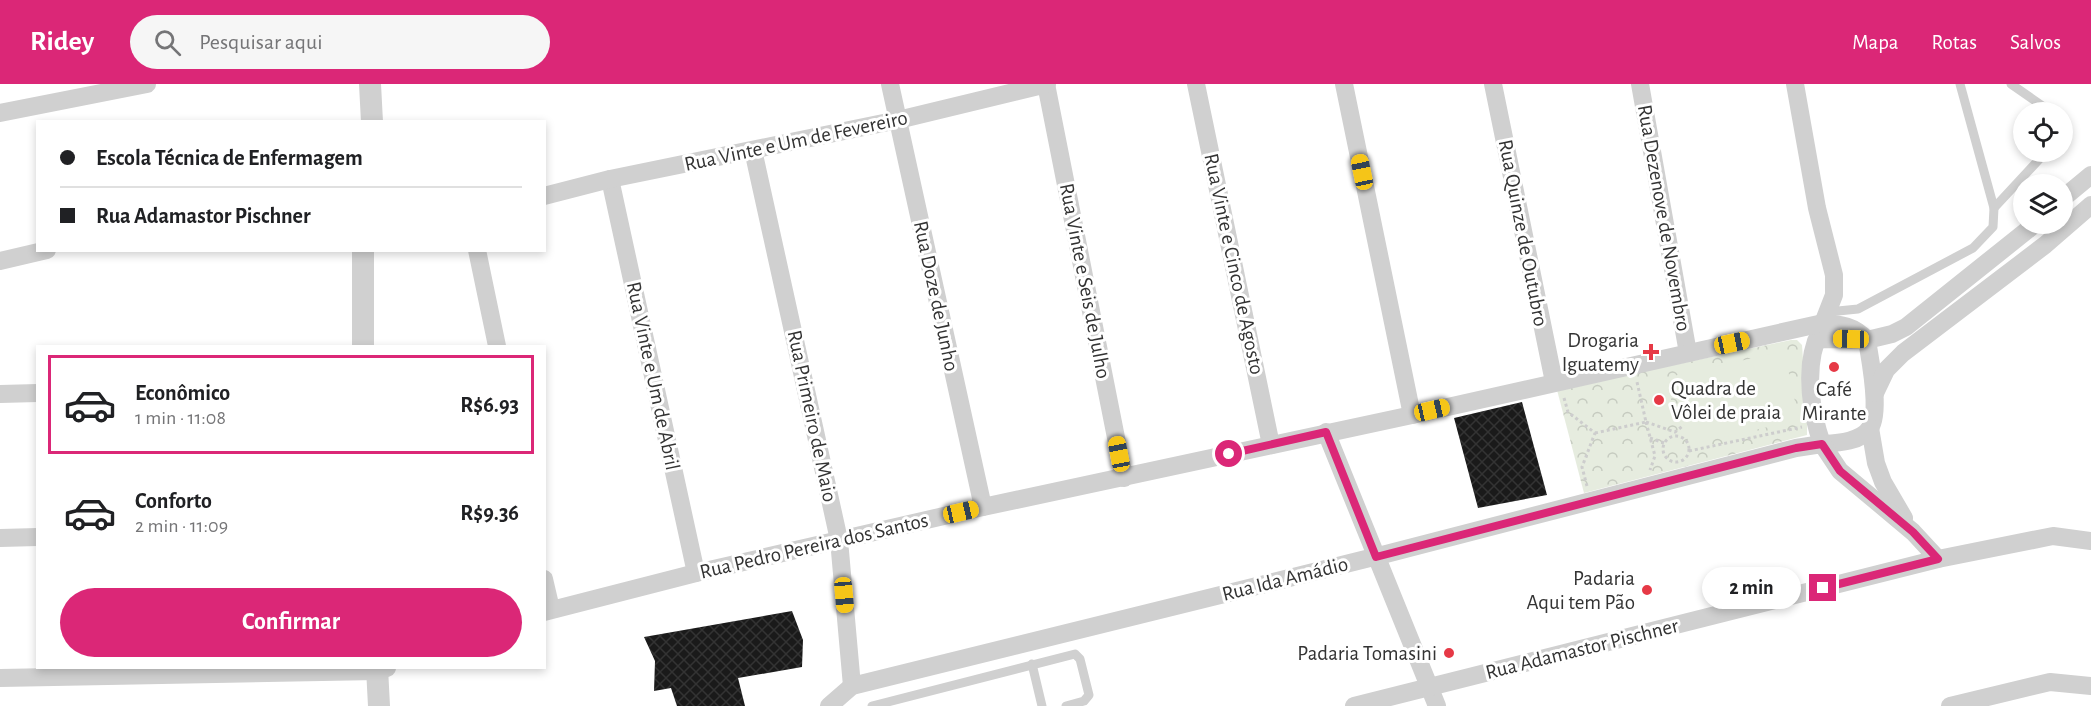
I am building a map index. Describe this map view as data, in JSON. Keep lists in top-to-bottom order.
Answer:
{
  "streets": {
    "street": [
      "Rua Vinte e Um de Fevereiro",
      "Rua Dezenove de Novembro",
      "Rua Quinze de Outubro",
      "Rua Vinte e Cinco de Agosto",
      "Rua Vinte e Seis de Julho",
      "Rua Doze de Junho",
      "Rua Vinte e Um de Abril",
      "Rua Primeiro de Maio",
      "Rua Pedro Pereira dos Santos",
      "Rua Ida Amádio",
      "Rua Adamastor Pischner"
    ]
  },
  "crossings": [
    ["Rua Vinte e Um de Fevereiro", "Rua Vinte e Seis de Julho"],
    ["Rua Vinte e Um de Fevereiro", "Rua Doze de Junho"],
    ["Rua Vinte e Um de Fevereiro", "Rua Vinte e Um de Abril"],
    ["Rua Vinte e Um de Fevereiro", "Rua Primeiro de Maio"],
    ["Rua Dezenove de Novembro", "Rua Pedro Pereira dos Santos"],
    ["Rua Quinze de Outubro", "Rua Pedro Pereira dos Santos"],
    ["Rua Vinte e Cinco de Agosto", "Rua Pedro Pereira dos Santos"],
    ["Rua Vinte e Seis de Julho", "Rua Pedro Pereira dos Santos"],
    ["Rua Doze de Junho", "Rua Pedro Pereira dos Santos"],
    ["Rua Vinte e Um de Abril", "Rua Pedro Pereira dos Santos"],
    ["Rua Primeiro de Maio", "Rua Pedro Pereira dos Santos"],
    ["Rua Primeiro de Maio", "Rua Ida Amádio"]
  ],
  "places": {
    "health": ["Drogaria Iguatemy"],
    "other": [
      "Café Mirante",
      "Quadra de Vôlei de praia",
      "Padaria Aqui tem Pão",
      "Padaria Tomasini"
    ]
  },
  "page": {
    "header": "Ridey",
    "search": "Pesquisar aqui",
    "nav": ["Mapa", "Rotas", "Salvos"],
    "banner": ["Escola Técnica de Enfermagem", "Rua Adamastor Pischner"],
    "list": [
      {
        "name": "Econômico",
        "note": "1 min · 11:08",
        "value": "R$6.93"
      },
      {
        "name": "Conforto",
        "note": "2 min · 11:09",
        "value": "R$9.36"
      }
    ],
    "bubble": "2 min",
    "buttons": "Confirmar"
  }
}
